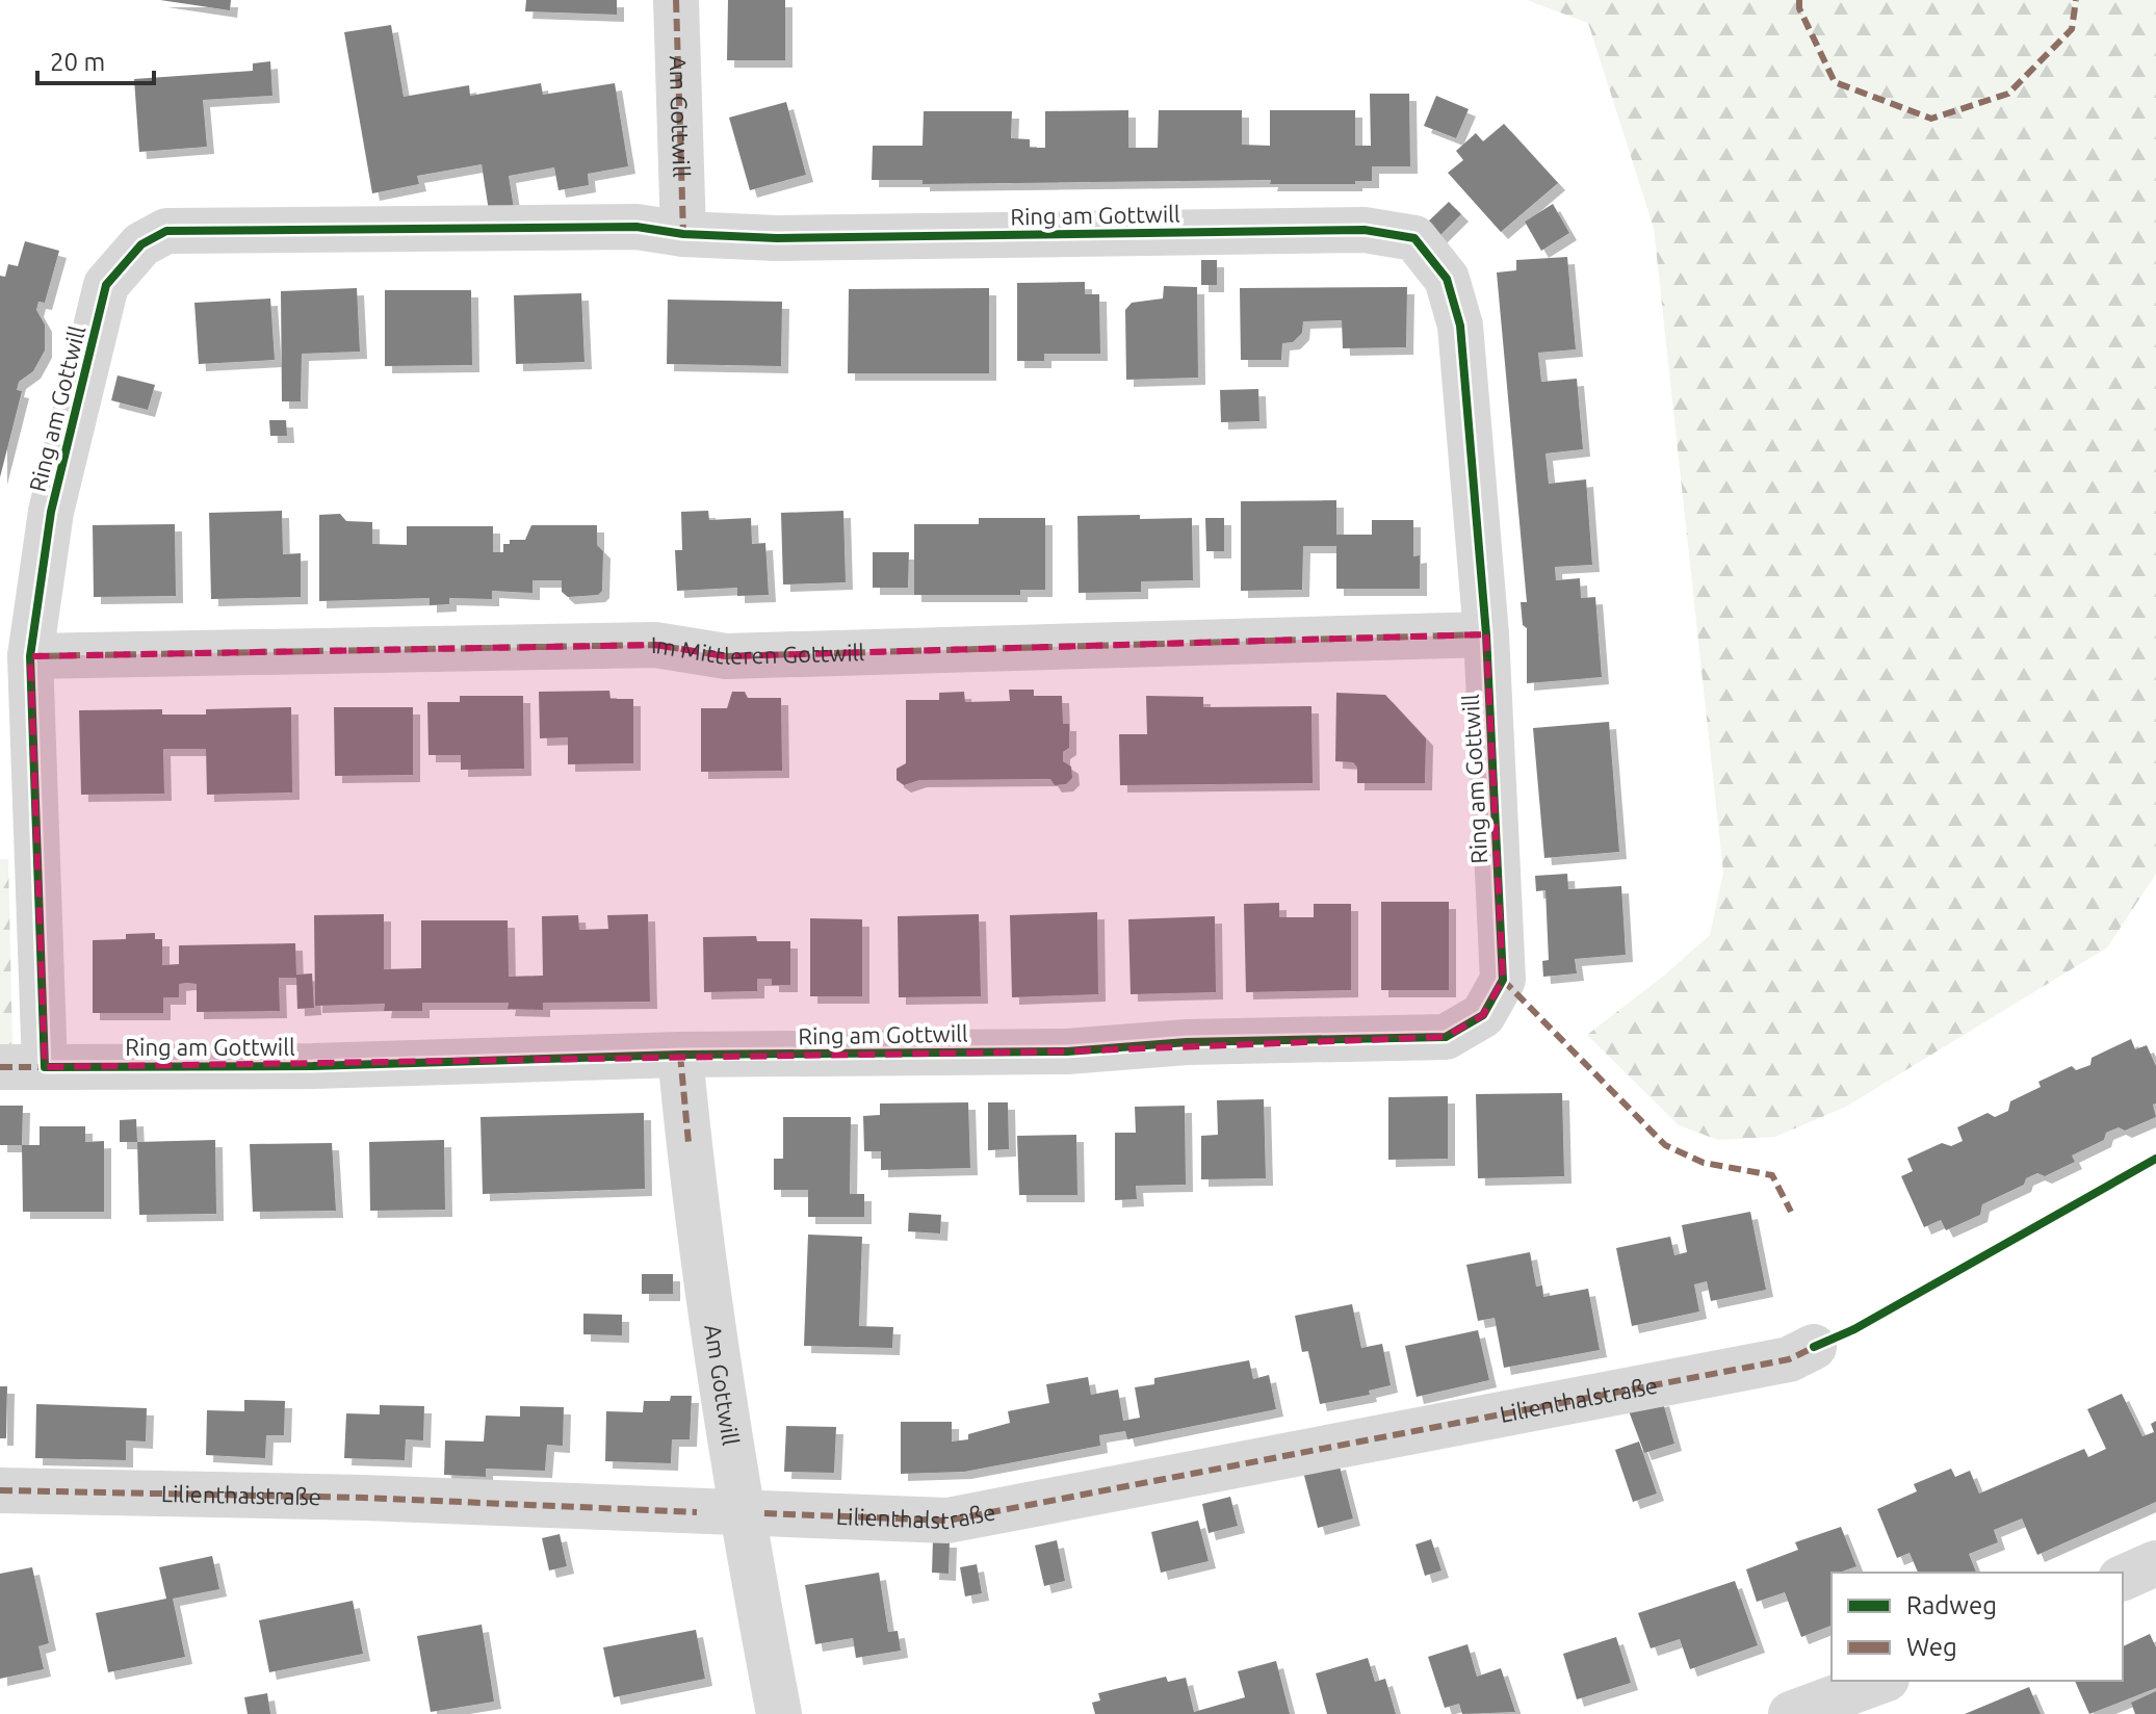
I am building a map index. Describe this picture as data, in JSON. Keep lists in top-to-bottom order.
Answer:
{
  "streets": {
    "street": [
      "Am Gottwill",
      "Ring am Gottwill",
      "Im Mittleren Gottwill",
      "Lilienthalstraße"
    ]
  },
  "crossings": [
    ["Am Gottwill", "Ring am Gottwill"],
    ["Am Gottwill", "Lilienthalstraße"],
    ["Ring am Gottwill", "Im Mittleren Gottwill"]
  ],
  "legend": ["Radweg", "Weg"],
  "scale_bar": "20 m"
}
